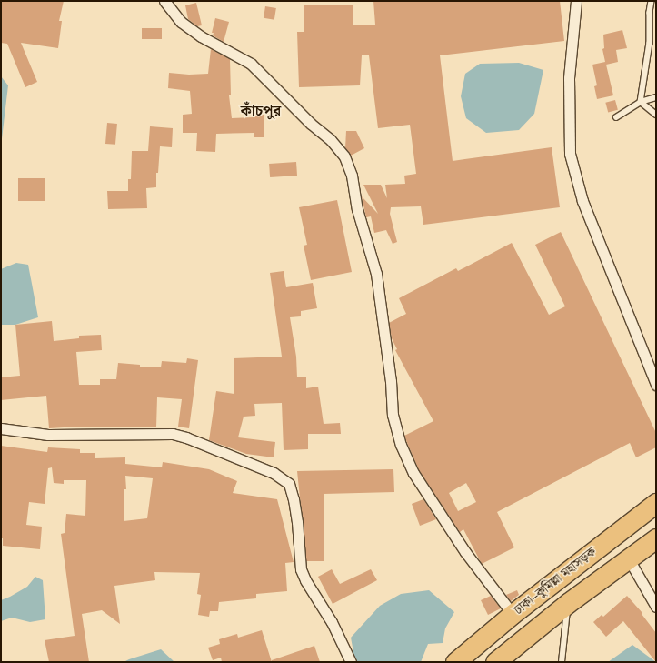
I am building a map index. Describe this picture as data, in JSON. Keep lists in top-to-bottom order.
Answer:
{
  "streets": {
    "highway": ["ঢাকা–কুমিল্লা মহাসড়ক"]
  },
  "districts": ["কাঁচপুর"]
}
